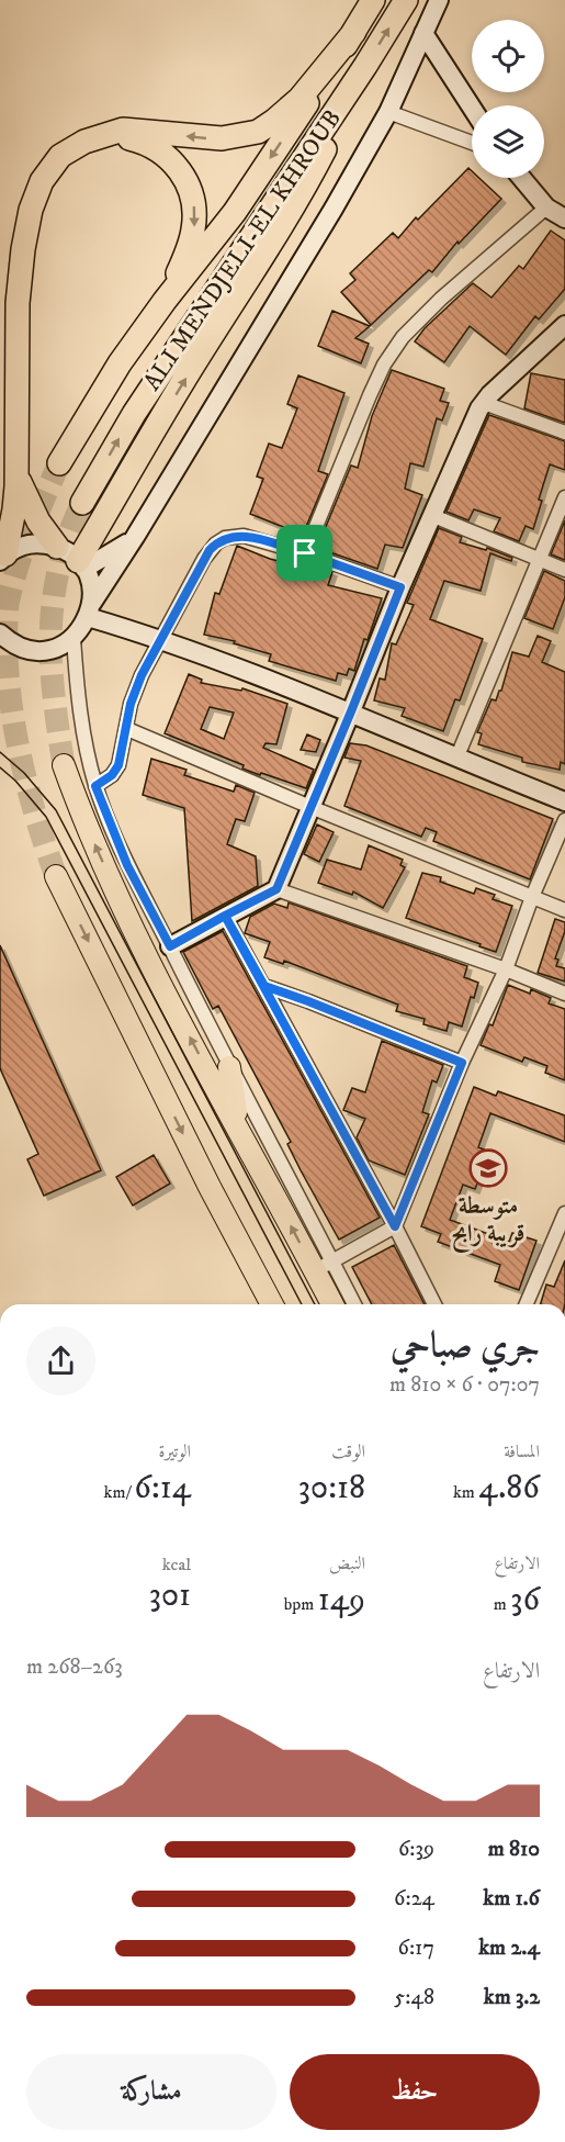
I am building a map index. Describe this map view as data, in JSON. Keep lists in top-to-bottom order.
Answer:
{
  "streets": {
    "highway": ["ALI MENDJELI-EL KHROUB"]
  },
  "places": {
    "school or university": ["متوسطة قريبة رابح"]
  },
  "page": {
    "heading": ["جري صباحي", "07:07 · 6 × 810 m"],
    "stats": [
      ["المسافة", "4.86 km"],
      ["الوقت", "30:18"],
      ["الوتيرة", "6:14 /km"],
      ["الارتفاع", "36 m"],
      ["النبض", "149 bpm"],
      ["kcal", "301"]
    ],
    "chart": ["الارتفاع", "263–268 m"],
    "list": [
      {
        "name": "810 m",
        "note": "6:39"
      },
      {
        "name": "1.6 km",
        "note": "6:24"
      },
      {
        "name": "2.4 km",
        "note": "6:17"
      },
      {
        "name": "3.2 km",
        "note": "5:48"
      }
    ],
    "buttons": ["حفظ", "مشاركة"]
  }
}
